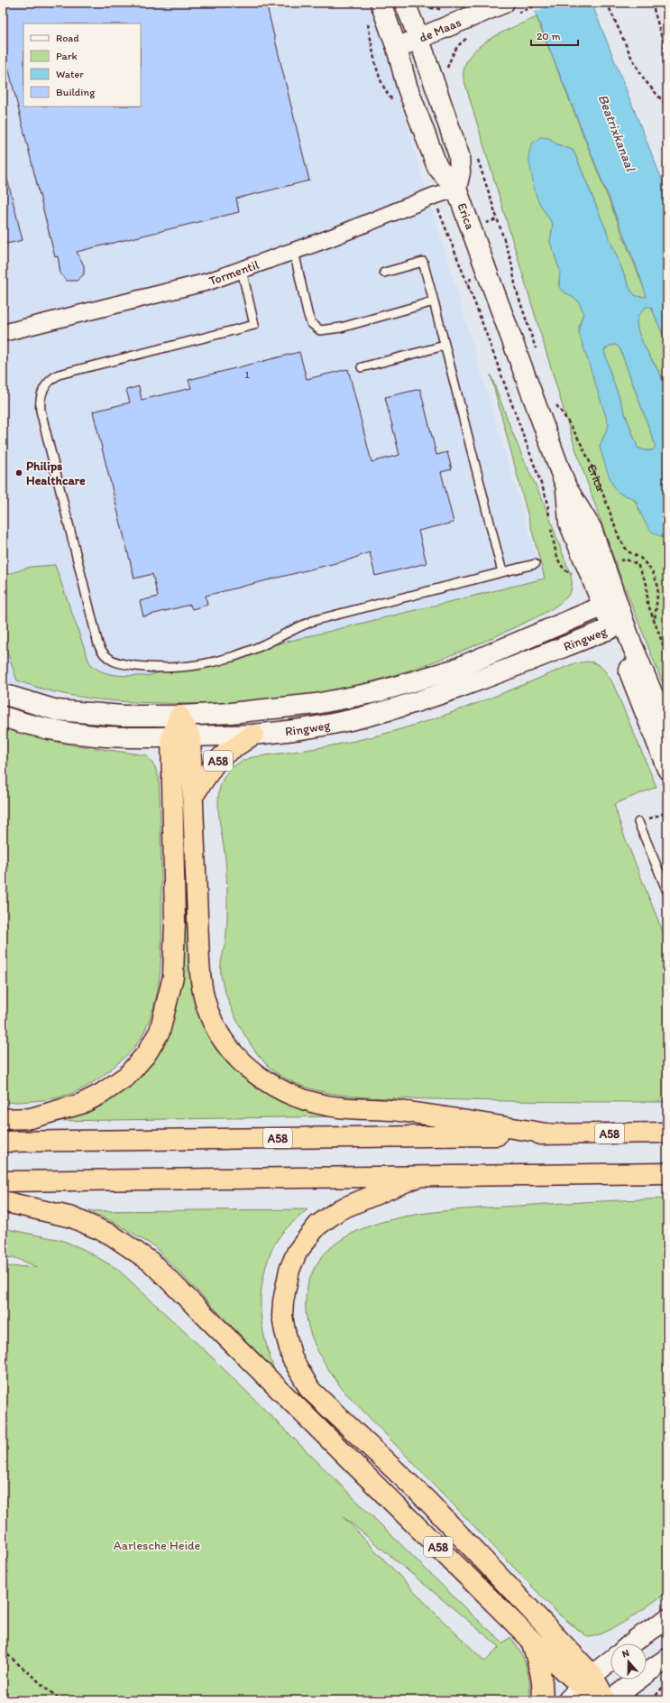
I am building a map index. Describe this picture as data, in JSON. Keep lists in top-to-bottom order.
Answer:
{
  "streets": {
    "highway": ["A58"],
    "main road": ["de Maas", "Erica", "Ringweg"],
    "street": ["Tormentil"]
  },
  "crossings": [
    ["de Maas", "Erica"],
    ["Erica", "Tormentil"],
    ["Erica", "Ringweg"],
    ["Ringweg", "A58"]
  ],
  "water": ["Beatrixkanaal"],
  "parks": ["Aarlesche Heide"],
  "places": ["Philips Healthcare"],
  "house_numbers": ["1"],
  "legend": [
    "Road",
    "Park",
    "Water",
    "Building"
  ],
  "scale_bar": "20 m",
  "north": "top"
}
